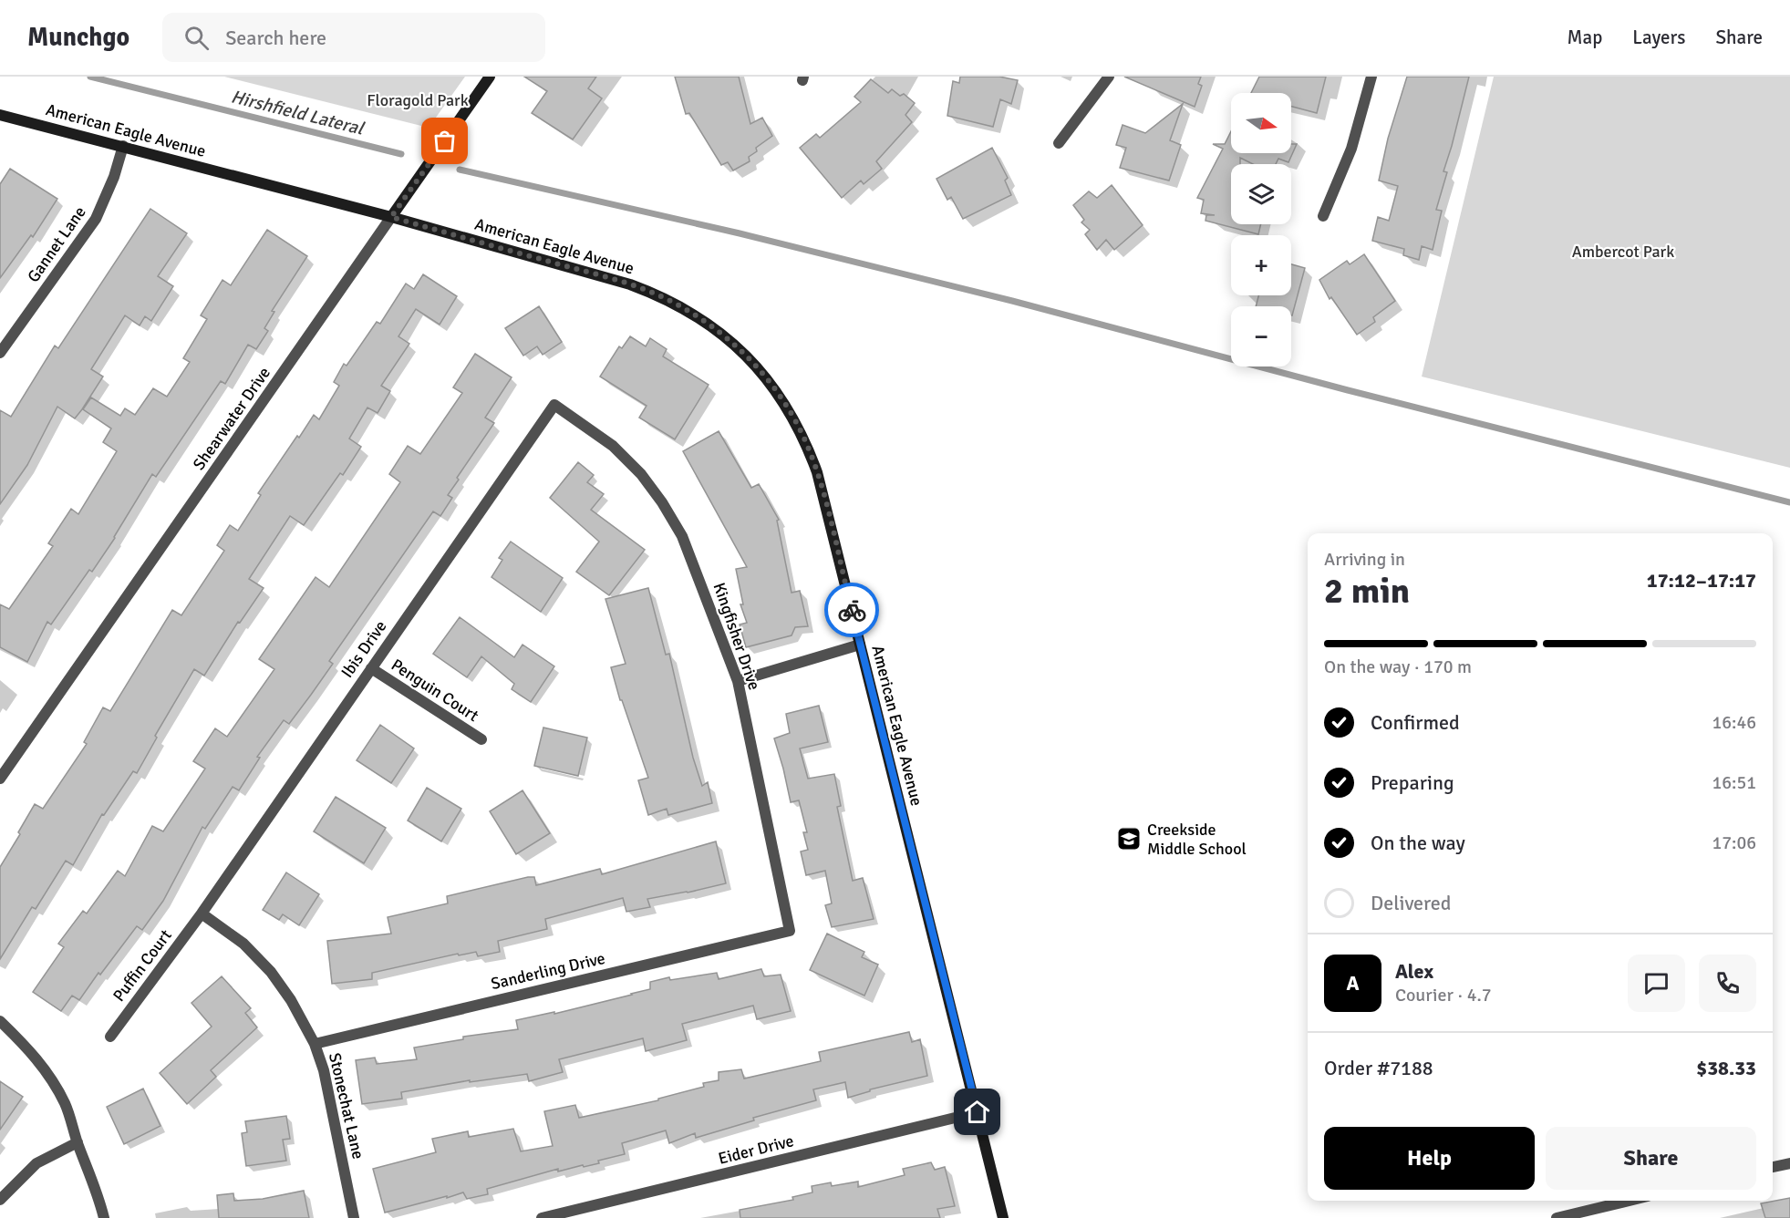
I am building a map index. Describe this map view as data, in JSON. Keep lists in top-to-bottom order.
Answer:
{
  "streets": {
    "street": [
      "American Eagle Avenue",
      "Gannet Lane",
      "Shearwater Drive",
      "Kingfisher Drive",
      "Ibis Drive",
      "Penguin Court",
      "Puffin Court",
      "Sanderling Drive",
      "Stonechat Lane",
      "Eider Drive"
    ]
  },
  "crossings": [
    ["American Eagle Avenue", "Gannet Lane"],
    ["American Eagle Avenue", "Shearwater Drive"],
    ["American Eagle Avenue", "Eider Drive"],
    ["Kingfisher Drive", "Ibis Drive"],
    ["Kingfisher Drive", "Sanderling Drive"],
    ["Ibis Drive", "Penguin Court"],
    ["Ibis Drive", "Puffin Court"],
    ["Ibis Drive", "Stonechat Lane"],
    ["Puffin Court", "Stonechat Lane"],
    ["Sanderling Drive", "Stonechat Lane"]
  ],
  "water": ["Hirshfield Lateral"],
  "parks": ["Floragold Park", "Ambercot Park"],
  "places": {
    "school or university": ["Creekside Middle School"]
  },
  "north": "right",
  "page": {
    "header": "Munchgo",
    "search": "Search here",
    "nav": ["Map", "Layers", "Share"],
    "map_buttons": ["+", "−"],
    "heading": ["2 min", "Arriving in", "17:12–17:17"],
    "panel": [
      "Alex",
      "Courier · 4.7",
      "Order #7188",
      "$38.33"
    ],
    "bar": "On the way · 170 m",
    "list": [
      ["Confirmed", "16:46"],
      ["Preparing", "16:51"],
      ["On the way", "17:06"],
      "Delivered"
    ],
    "round": "A",
    "buttons": ["Help", "Share"]
  }
}
